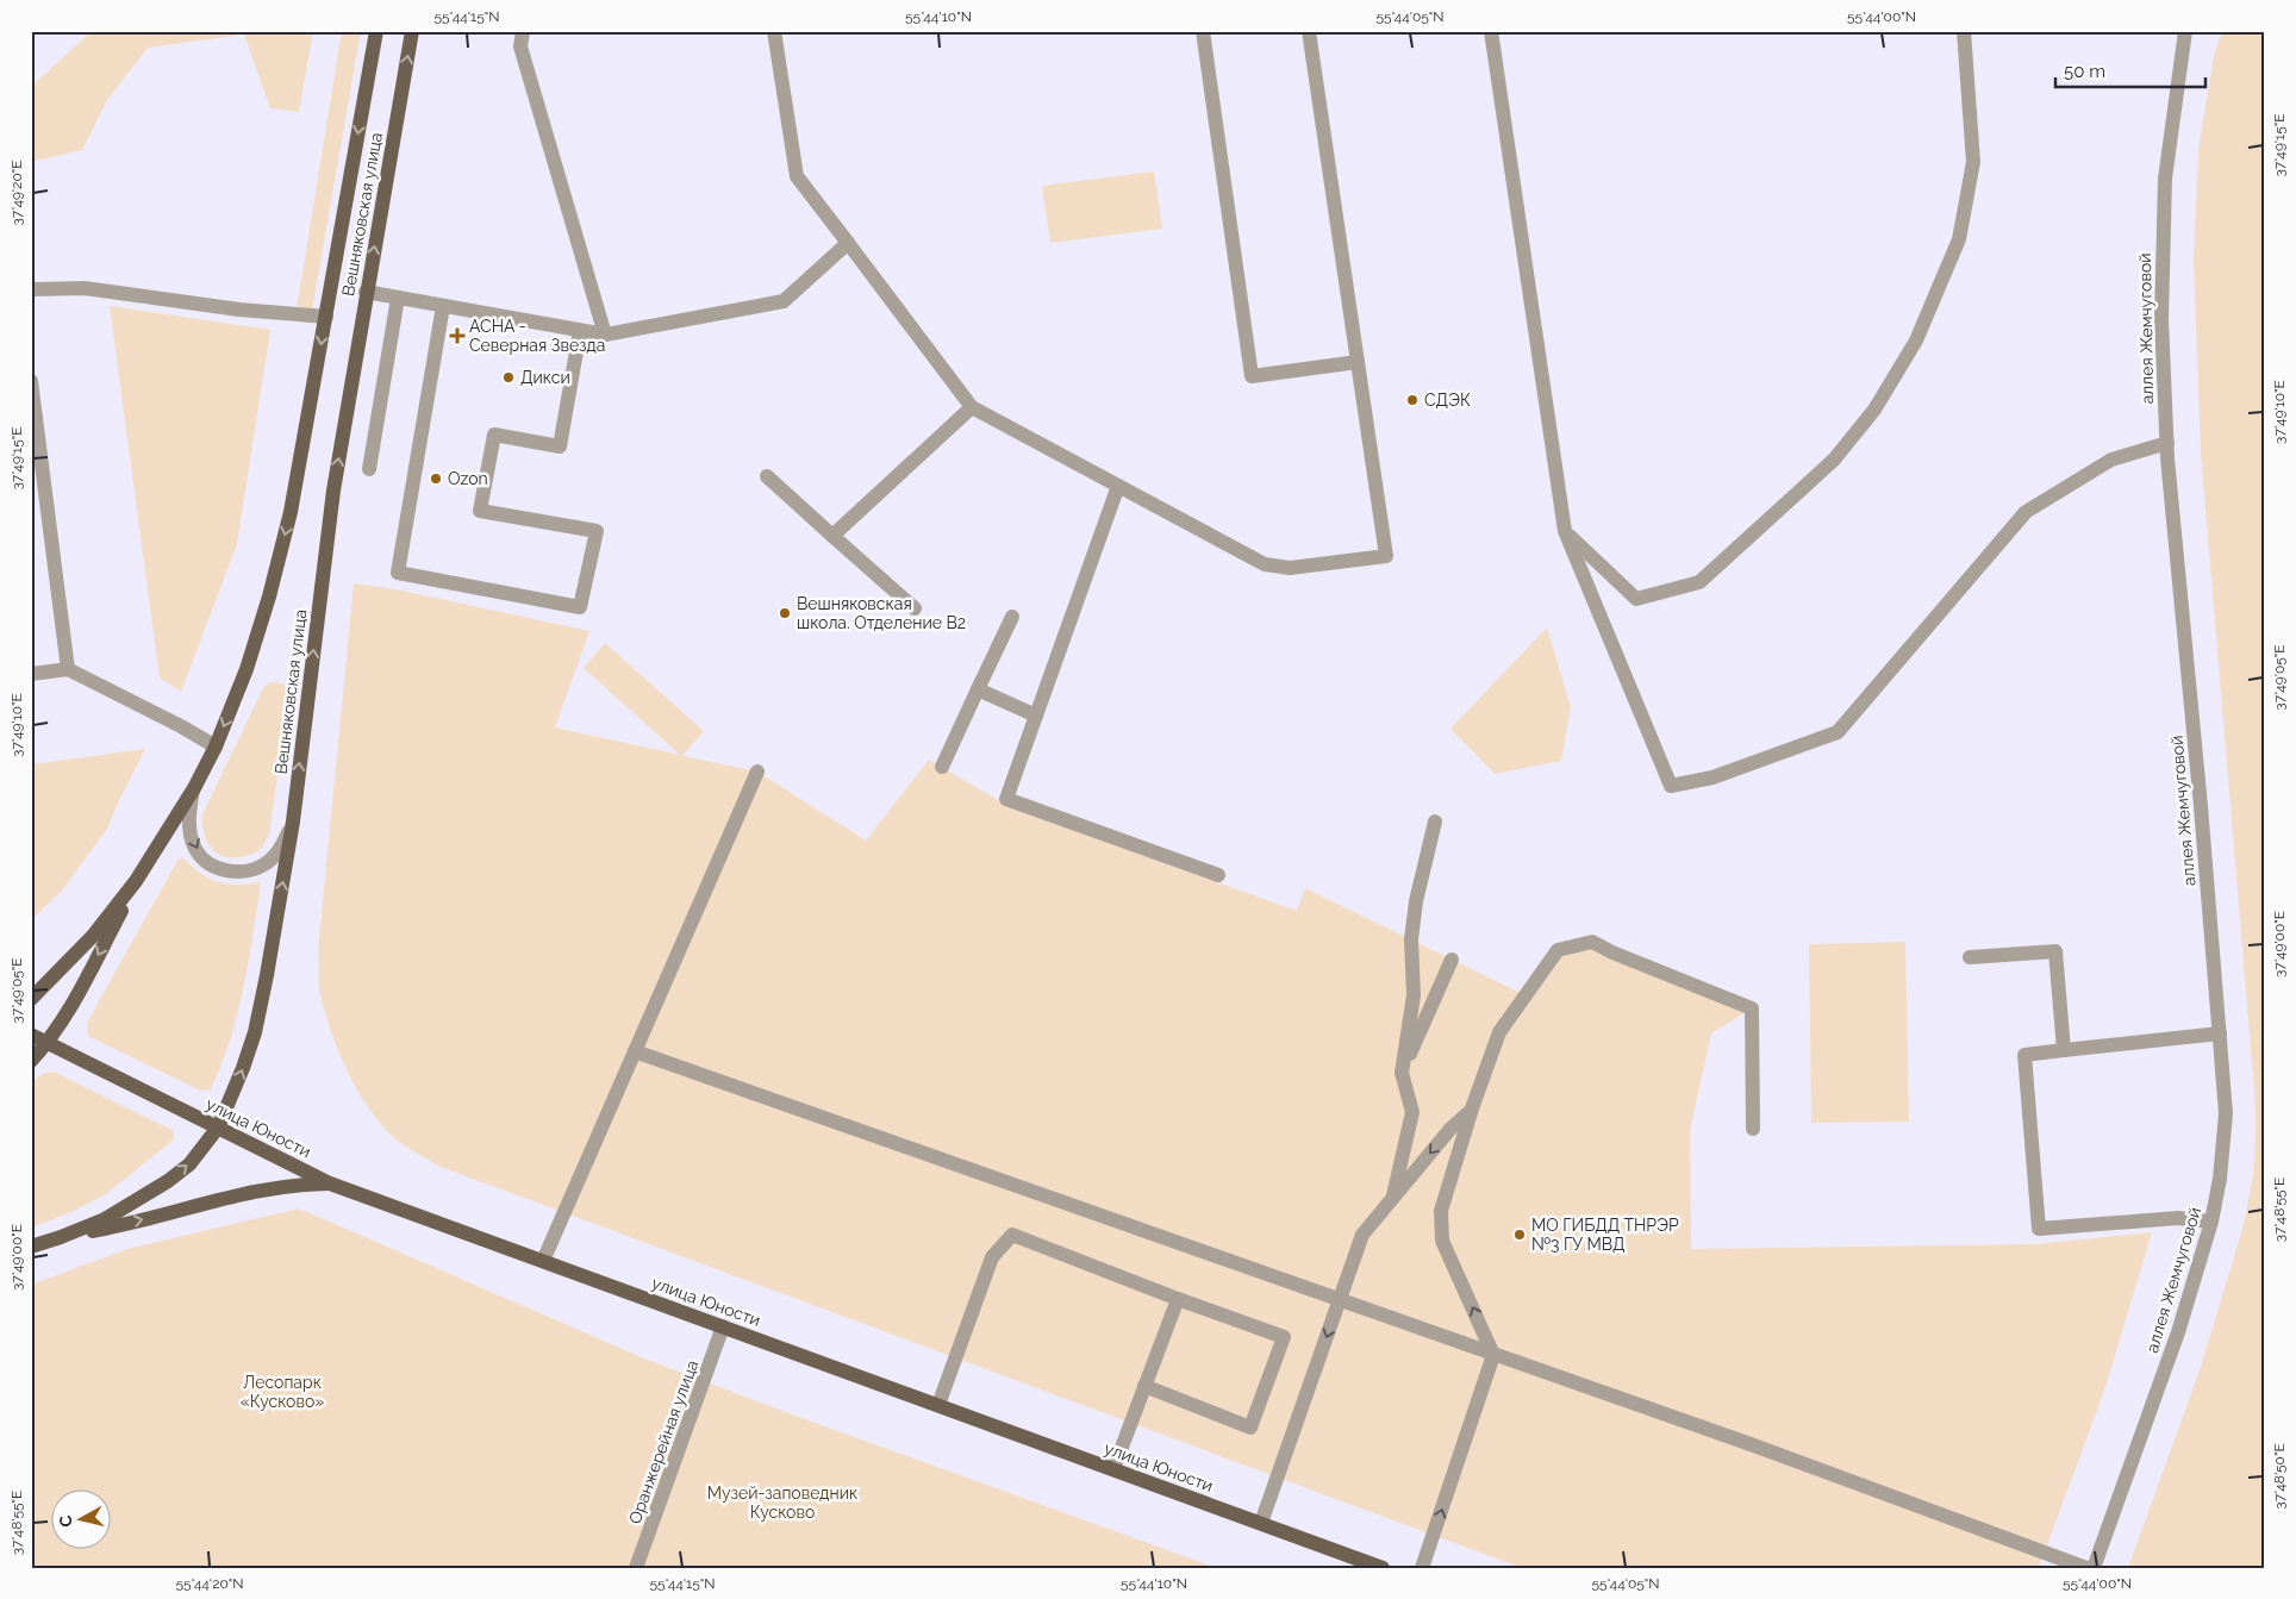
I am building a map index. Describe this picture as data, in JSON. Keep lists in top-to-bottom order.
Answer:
{
  "streets": {
    "main road": ["Вешняковская улица", "улица Юности"],
    "street": ["аллея Жемчуговой", "Оранжерейная улица"]
  },
  "crossings": [
    ["Вешняковская улица", "улица Юности"],
    ["улица Юности", "Оранжерейная улица"]
  ],
  "parks": ["Лесопарк «Кусково»", "Музей-заповедник Кусково"],
  "places": {
    "health": ["АСНА - Северная Звезда"],
    "other": [
      "Дикси",
      "СДЭК",
      "Ozon",
      "Вешняковская школа. Отделение В2",
      "МО ГИБДД ТНРЭР №3 ГУ МВД"
    ]
  },
  "scale_bar": "50 m",
  "north": "left",
  "coordinates": [
    "55°44'15\"N",
    "55°44'10\"N",
    "55°44'05\"N",
    "55°44'00\"N",
    "37°49'15\"E",
    "37°49'20\"E",
    "37°49'10\"E",
    "37°49'05\"E",
    "37°49'00\"E",
    "37°48'55\"E",
    "37°48'50\"E",
    "55°44'20\"N"
  ]
}
